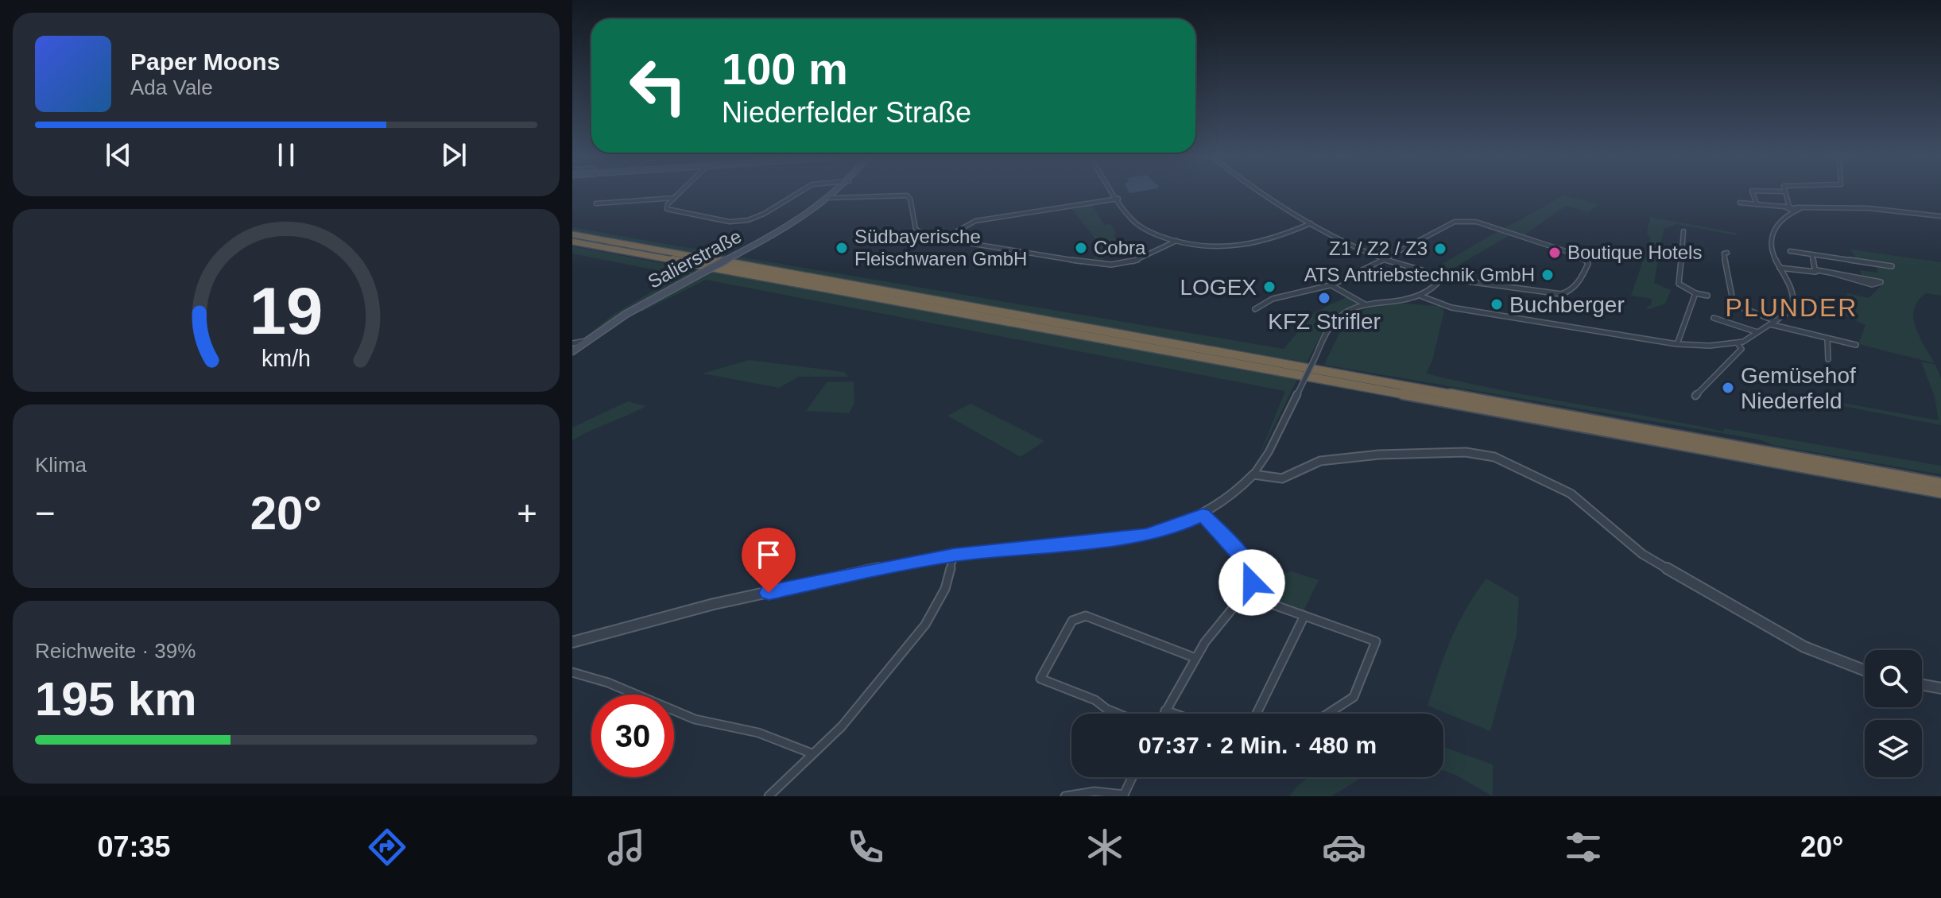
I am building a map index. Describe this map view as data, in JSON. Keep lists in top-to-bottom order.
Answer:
{
  "streets": {
    "main road": ["Salierstraße"]
  },
  "districts": ["PLUNDER"],
  "places": [
    "Südbayerische Fleischwaren GmbH",
    "Cobra",
    "Z1 / Z2 / Z3",
    "Boutique Hotels",
    "ATS Antriebstechnik GmbH",
    "LOGEX",
    "KFZ Strifler",
    "Buchberger",
    "Gemüsehof Niederfeld"
  ],
  "page": {
    "turn": ["100 m", "Niederfelder Straße"],
    "song": ["Paper Moons", "Ada Vale"],
    "tile": [
      "Klima",
      ["Reichweite · 39%", "195 km"]
    ],
    "heat": ["−", "20°", "+"],
    "limit": "30",
    "trip": "07:37 · 2 Min. · 480 m",
    "tabs": ["07:35", "20°"],
    "gauge": ["19", "km/h"]
  }
}
